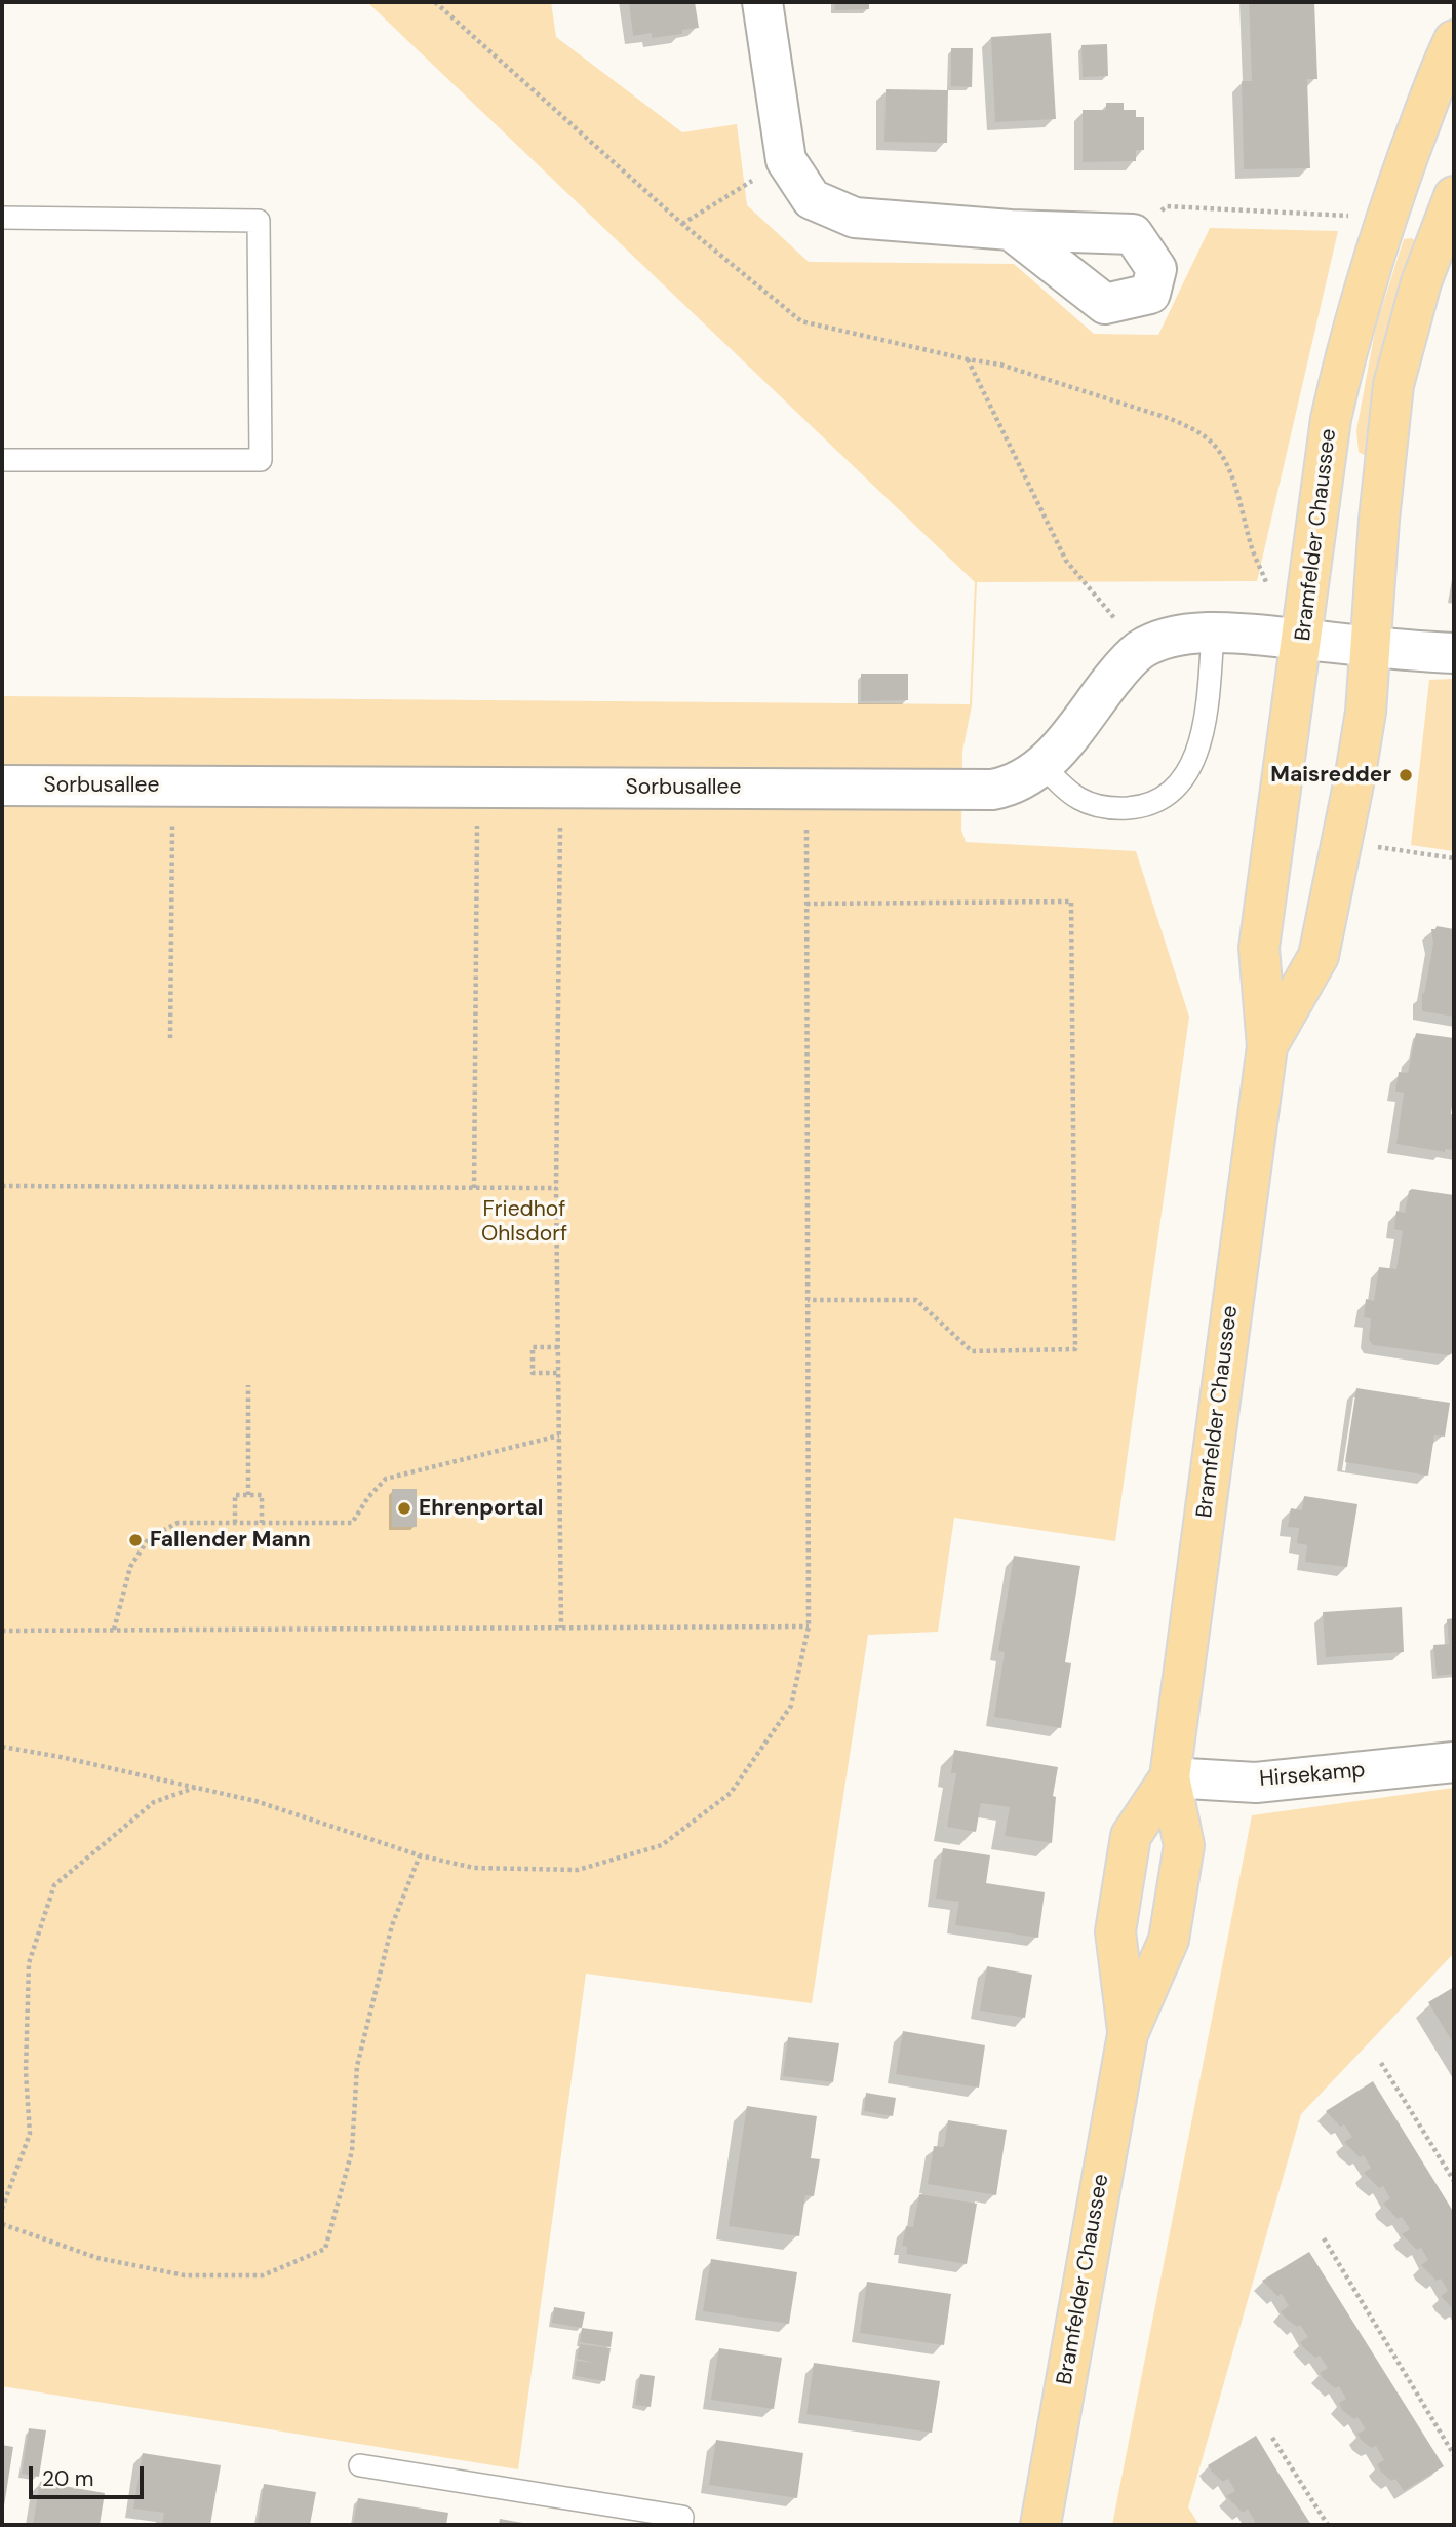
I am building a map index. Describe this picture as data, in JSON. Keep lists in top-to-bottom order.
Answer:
{
  "streets": {
    "main road": ["Bramfelder Chaussee"],
    "street": ["Sorbusallee", "Hirsekamp"]
  },
  "crossings": [
    ["Bramfelder Chaussee", "Sorbusallee"],
    ["Bramfelder Chaussee", "Hirsekamp"]
  ],
  "parks": ["Friedhof Ohlsdorf"],
  "places": ["Maisredder", "Ehrenportal", "Fallender Mann"],
  "scale_bar": "20 m"
}
